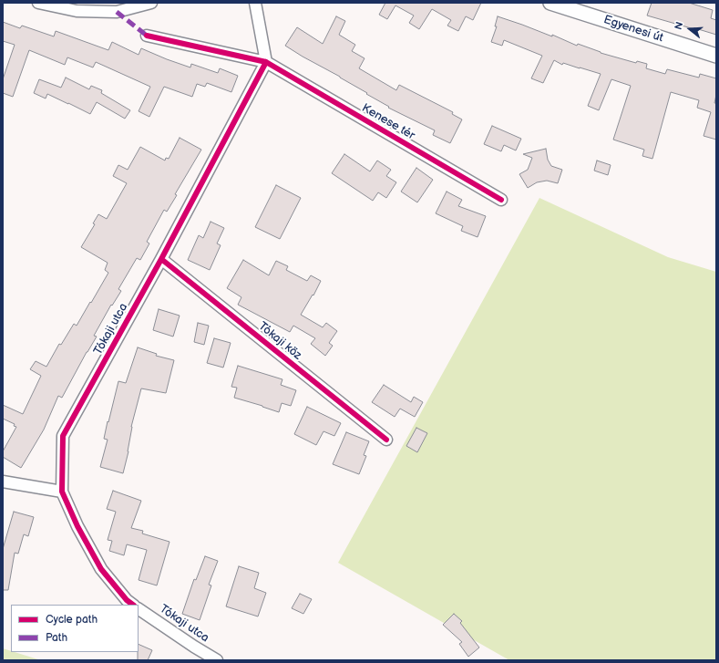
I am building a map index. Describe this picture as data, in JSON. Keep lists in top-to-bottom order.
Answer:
{
  "streets": {
    "street": [
      "Egyenesi út",
      "Kenese tér",
      "Tókaji utca",
      "Tókaji köz"
    ]
  },
  "crossings": [
    ["Kenese tér", "Tókaji utca"],
    ["Tókaji utca", "Tókaji köz"]
  ],
  "legend": ["Cycle path", "Path"],
  "north": "left"
}
